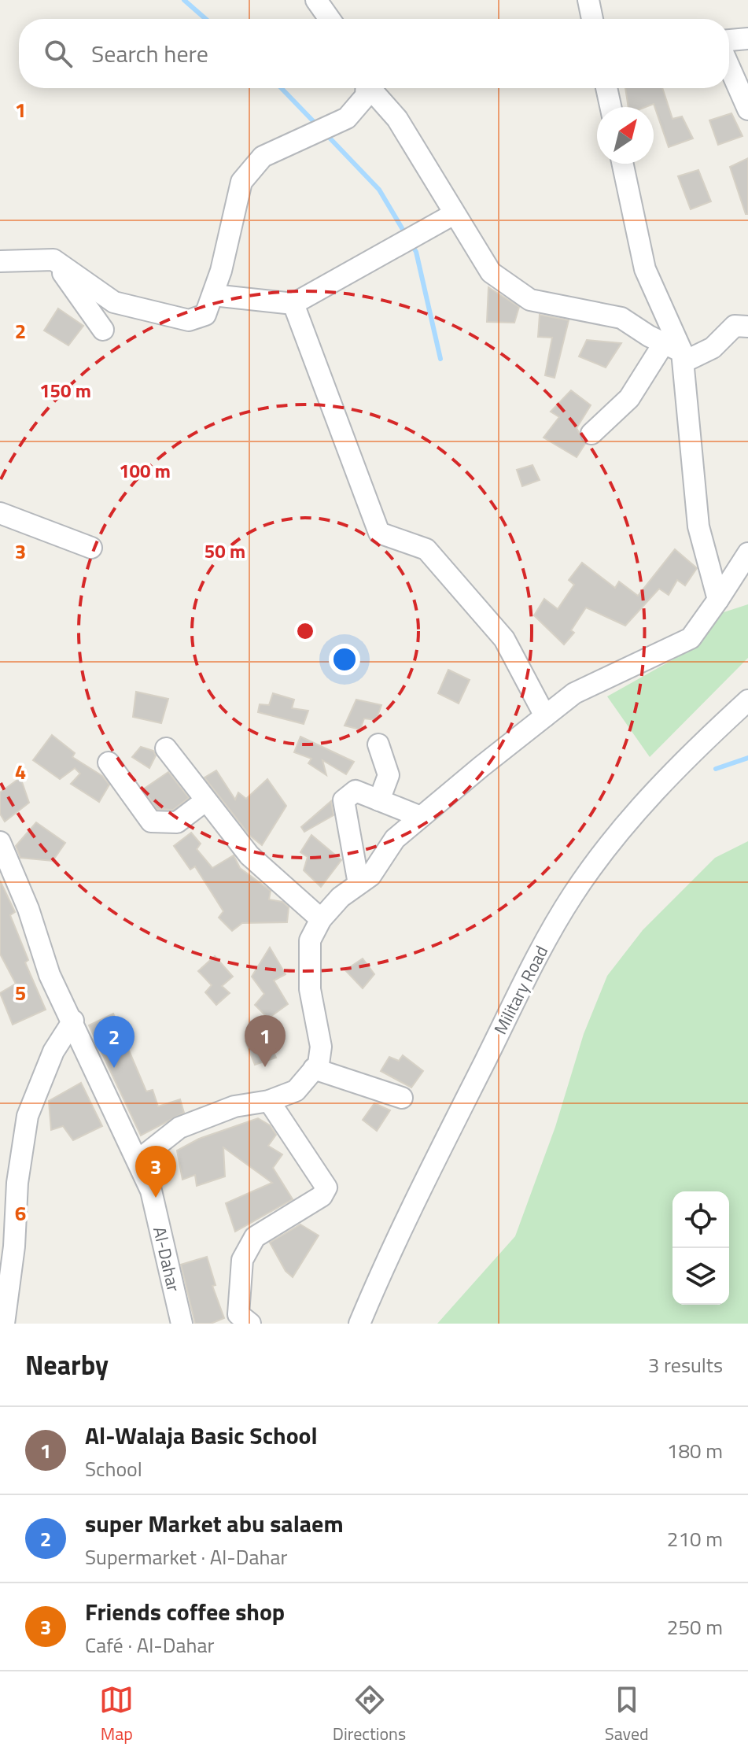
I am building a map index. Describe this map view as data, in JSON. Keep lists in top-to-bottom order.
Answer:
{
  "streets": {
    "street": ["Military Road", "Al-Dahar"]
  },
  "north": "top right",
  "page": {
    "search": "Search here",
    "pins": ["1", "2", "3"],
    "heading": ["Nearby", "3 results"],
    "list": [
      {
        "mark": "1",
        "name": "Al-Walaja Basic School",
        "note": "School",
        "value": "180 m"
      },
      {
        "mark": "2",
        "name": "super Market abu salaem",
        "note": "Supermarket · Al-Dahar",
        "value": "210 m"
      },
      {
        "mark": "3",
        "name": "Friends coffee shop",
        "note": "Café · Al-Dahar",
        "value": "250 m"
      }
    ],
    "nav": ["Map", "Directions", "Saved"]
  },
  "grid": {
    "rows": [
      "1",
      "2",
      "3",
      "4",
      "5",
      "6"
    ]
  },
  "rings": ["150 m", "100 m", "50 m"]
}
